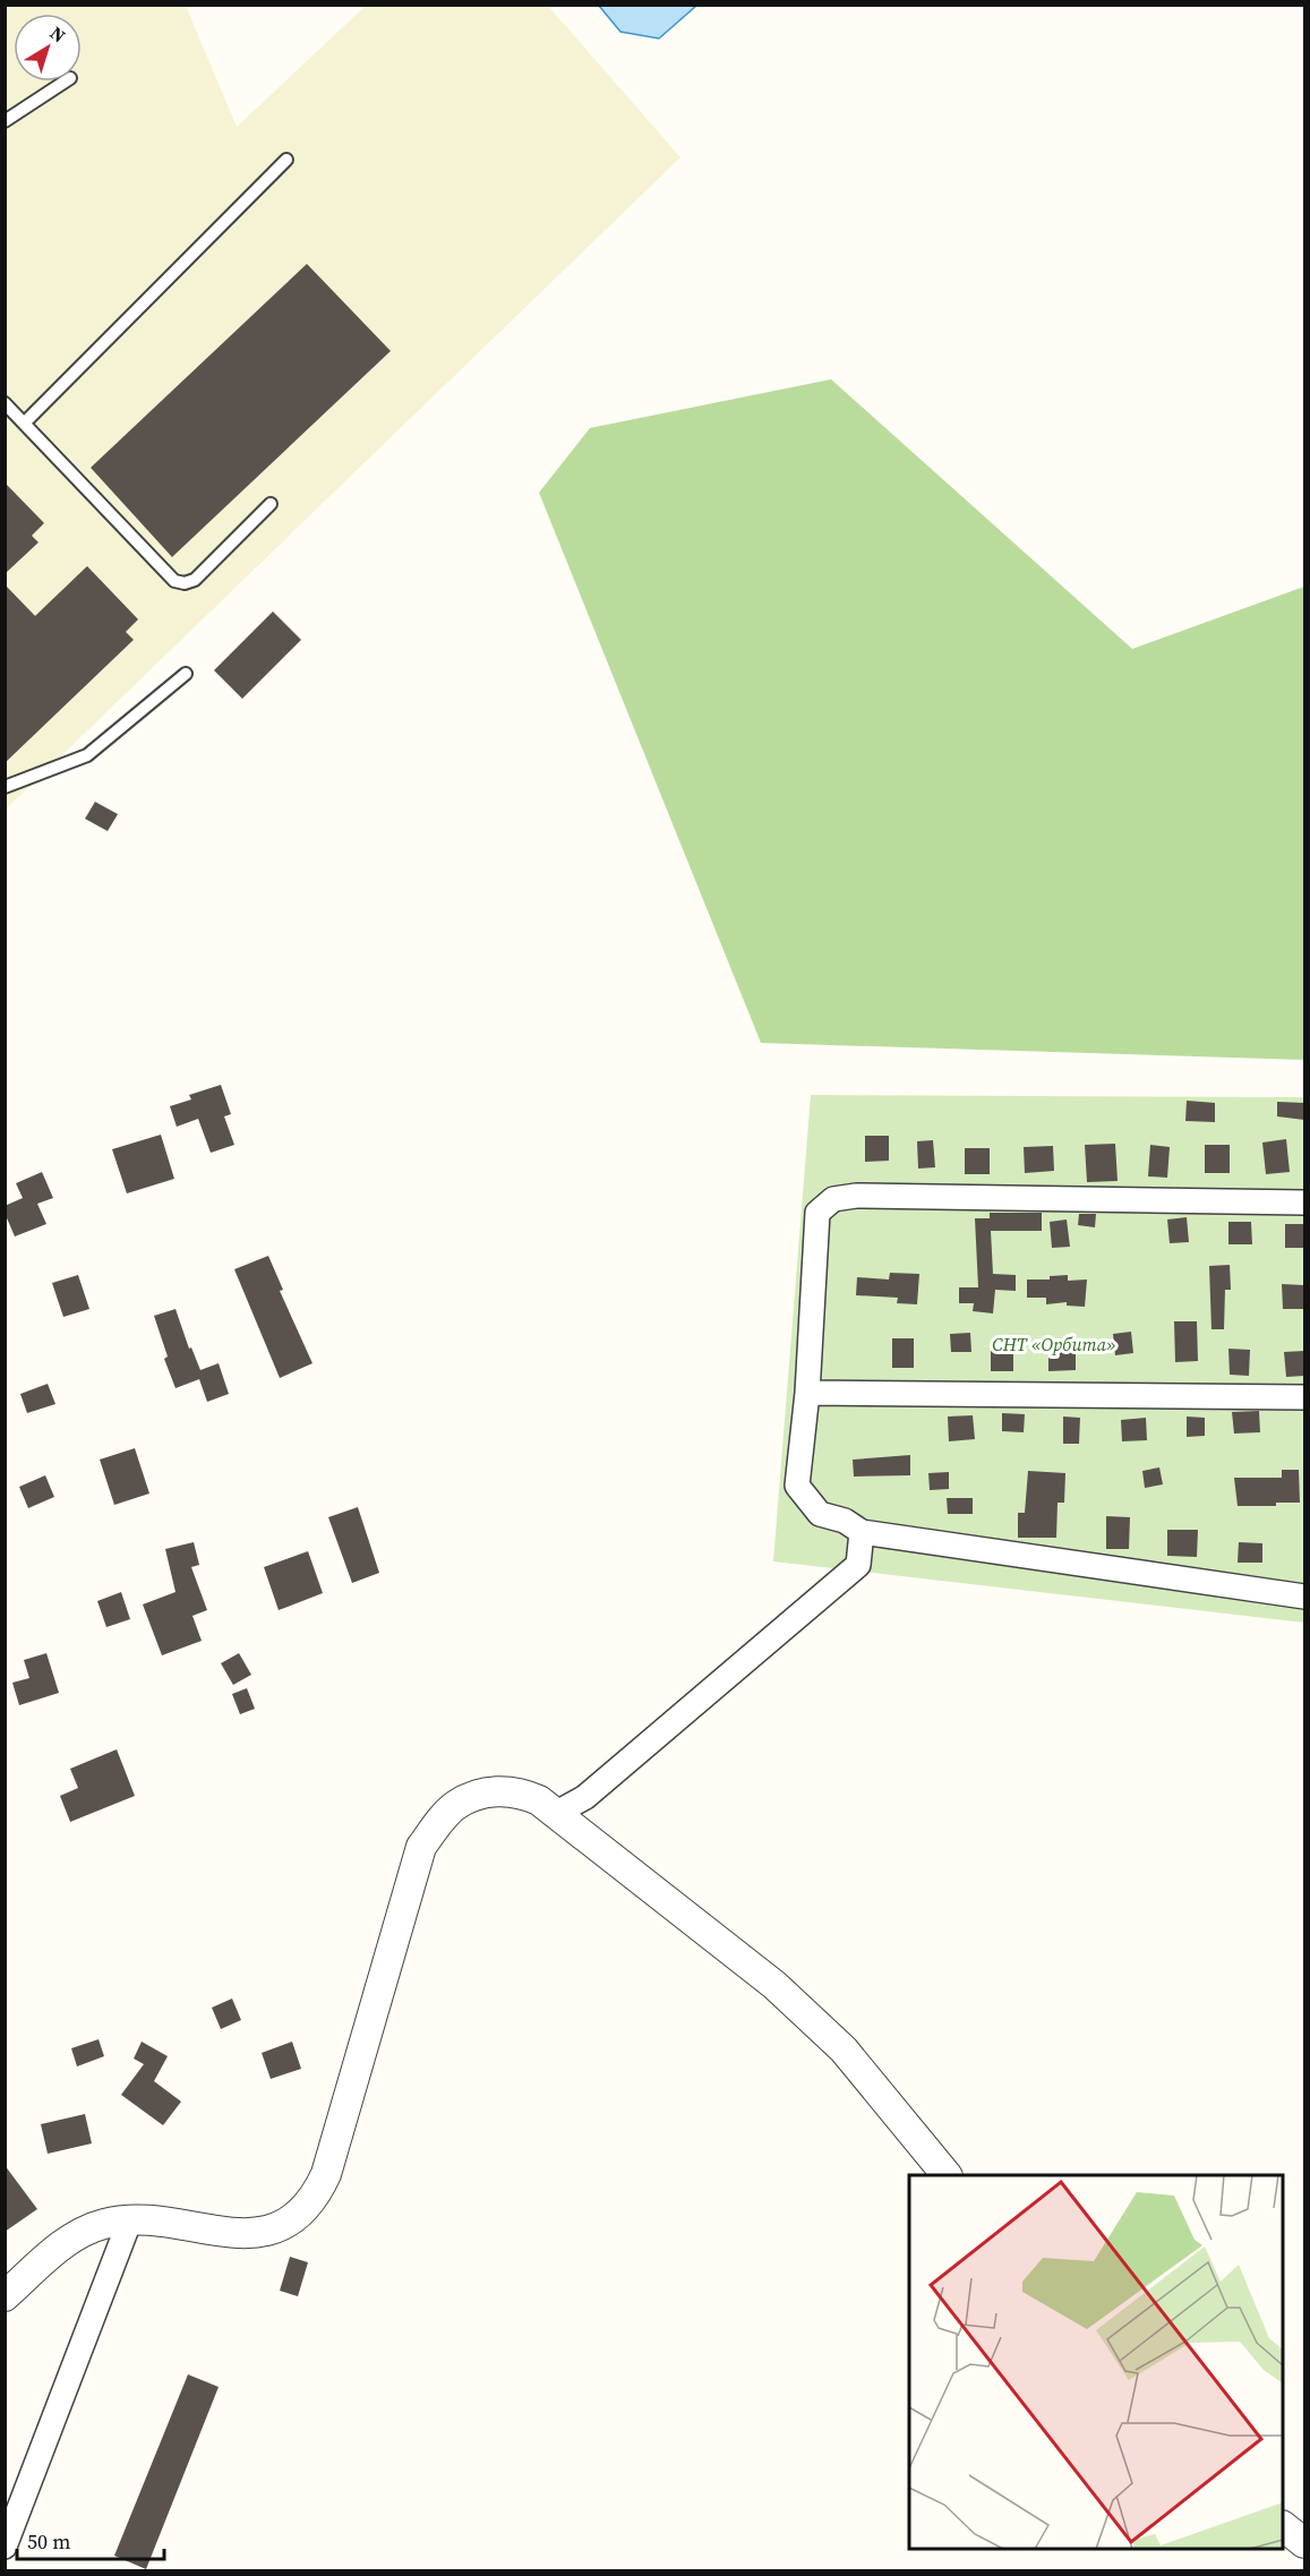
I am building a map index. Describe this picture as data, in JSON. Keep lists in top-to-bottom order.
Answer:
{
  "parks": ["СНТ «Орбита»"],
  "scale_bar": "50 m",
  "north": "top right"
}
